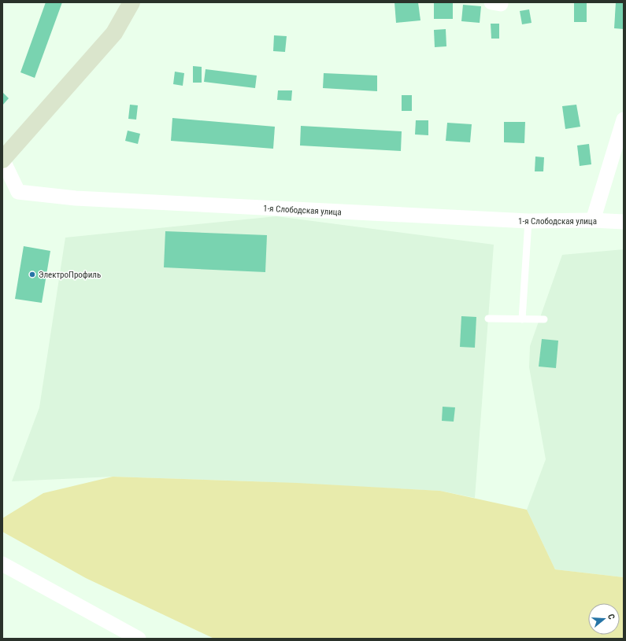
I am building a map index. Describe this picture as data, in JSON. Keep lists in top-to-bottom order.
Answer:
{
  "streets": {
    "street": ["1-я Слободская улица"]
  },
  "places": ["ЭлектроПрофиль"],
  "north": "right"
}
